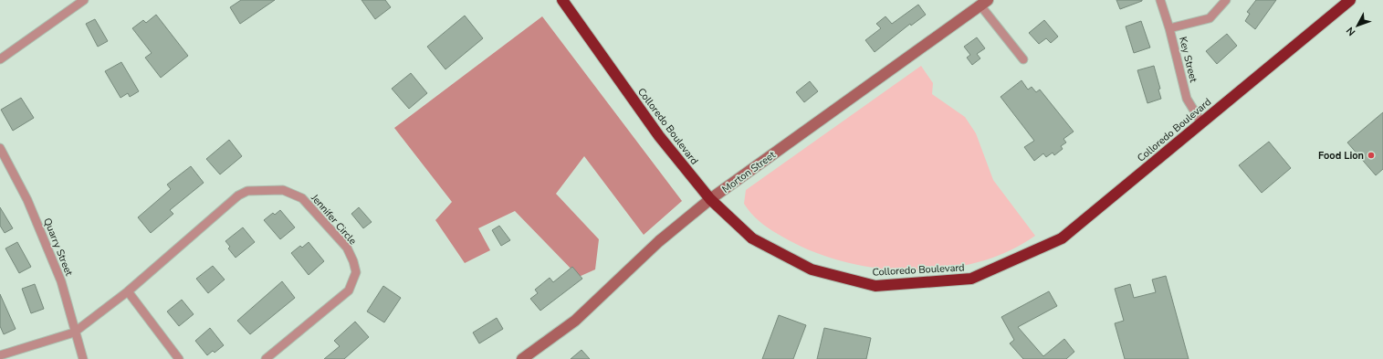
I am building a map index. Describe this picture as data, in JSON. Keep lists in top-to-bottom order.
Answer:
{
  "streets": {
    "highway": ["Colloredo Boulevard"],
    "street": [
      "Key Street",
      "Morton Street",
      "Jennifer Circle",
      "Quarry Street"
    ]
  },
  "crossings": [
    ["Key Street", "Colloredo Boulevard"],
    ["Colloredo Boulevard", "Morton Street"],
    ["Jennifer Circle", "Quarry Street"]
  ],
  "places": ["Food Lion"],
  "north": "bottom left"
}
